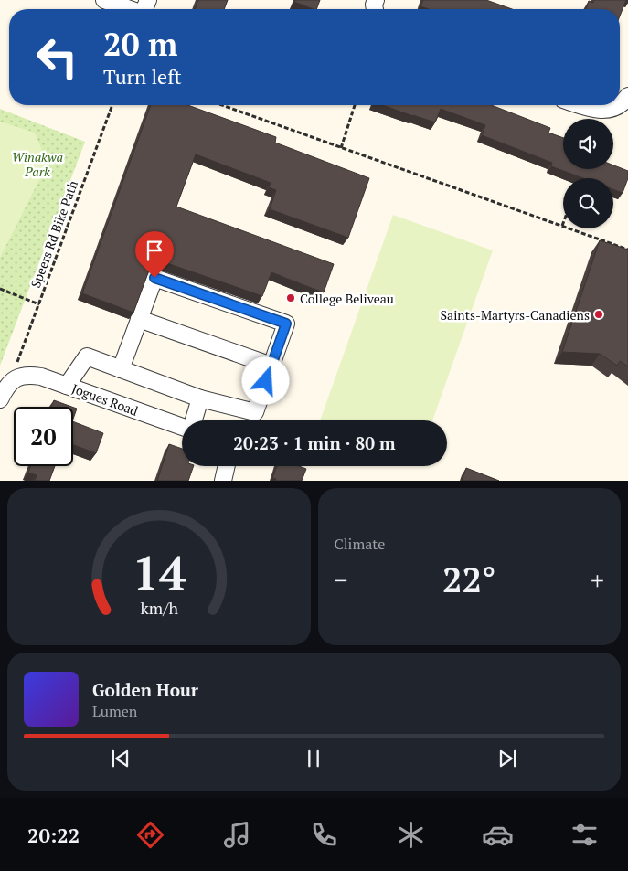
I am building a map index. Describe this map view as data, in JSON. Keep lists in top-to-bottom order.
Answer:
{
  "streets": {
    "street": ["Jogues Road"],
    "path": ["Speers Rd Bike Path"]
  },
  "crossings": [
    ["Speers Rd Bike Path", "Jogues Road"]
  ],
  "parks": ["Winakwa Park"],
  "places": ["College Beliveau", "Saints-Martyrs-Canadiens"],
  "page": {
    "turn": ["20 m", "Turn left"],
    "limit": "20",
    "trip": "20:23 · 1 min · 80 m",
    "tile": "Climate",
    "heat": ["−", "22°", "+"],
    "song": ["Golden Hour", "Lumen"],
    "tabs": "20:22",
    "gauge": ["14", "km/h"]
  }
}
